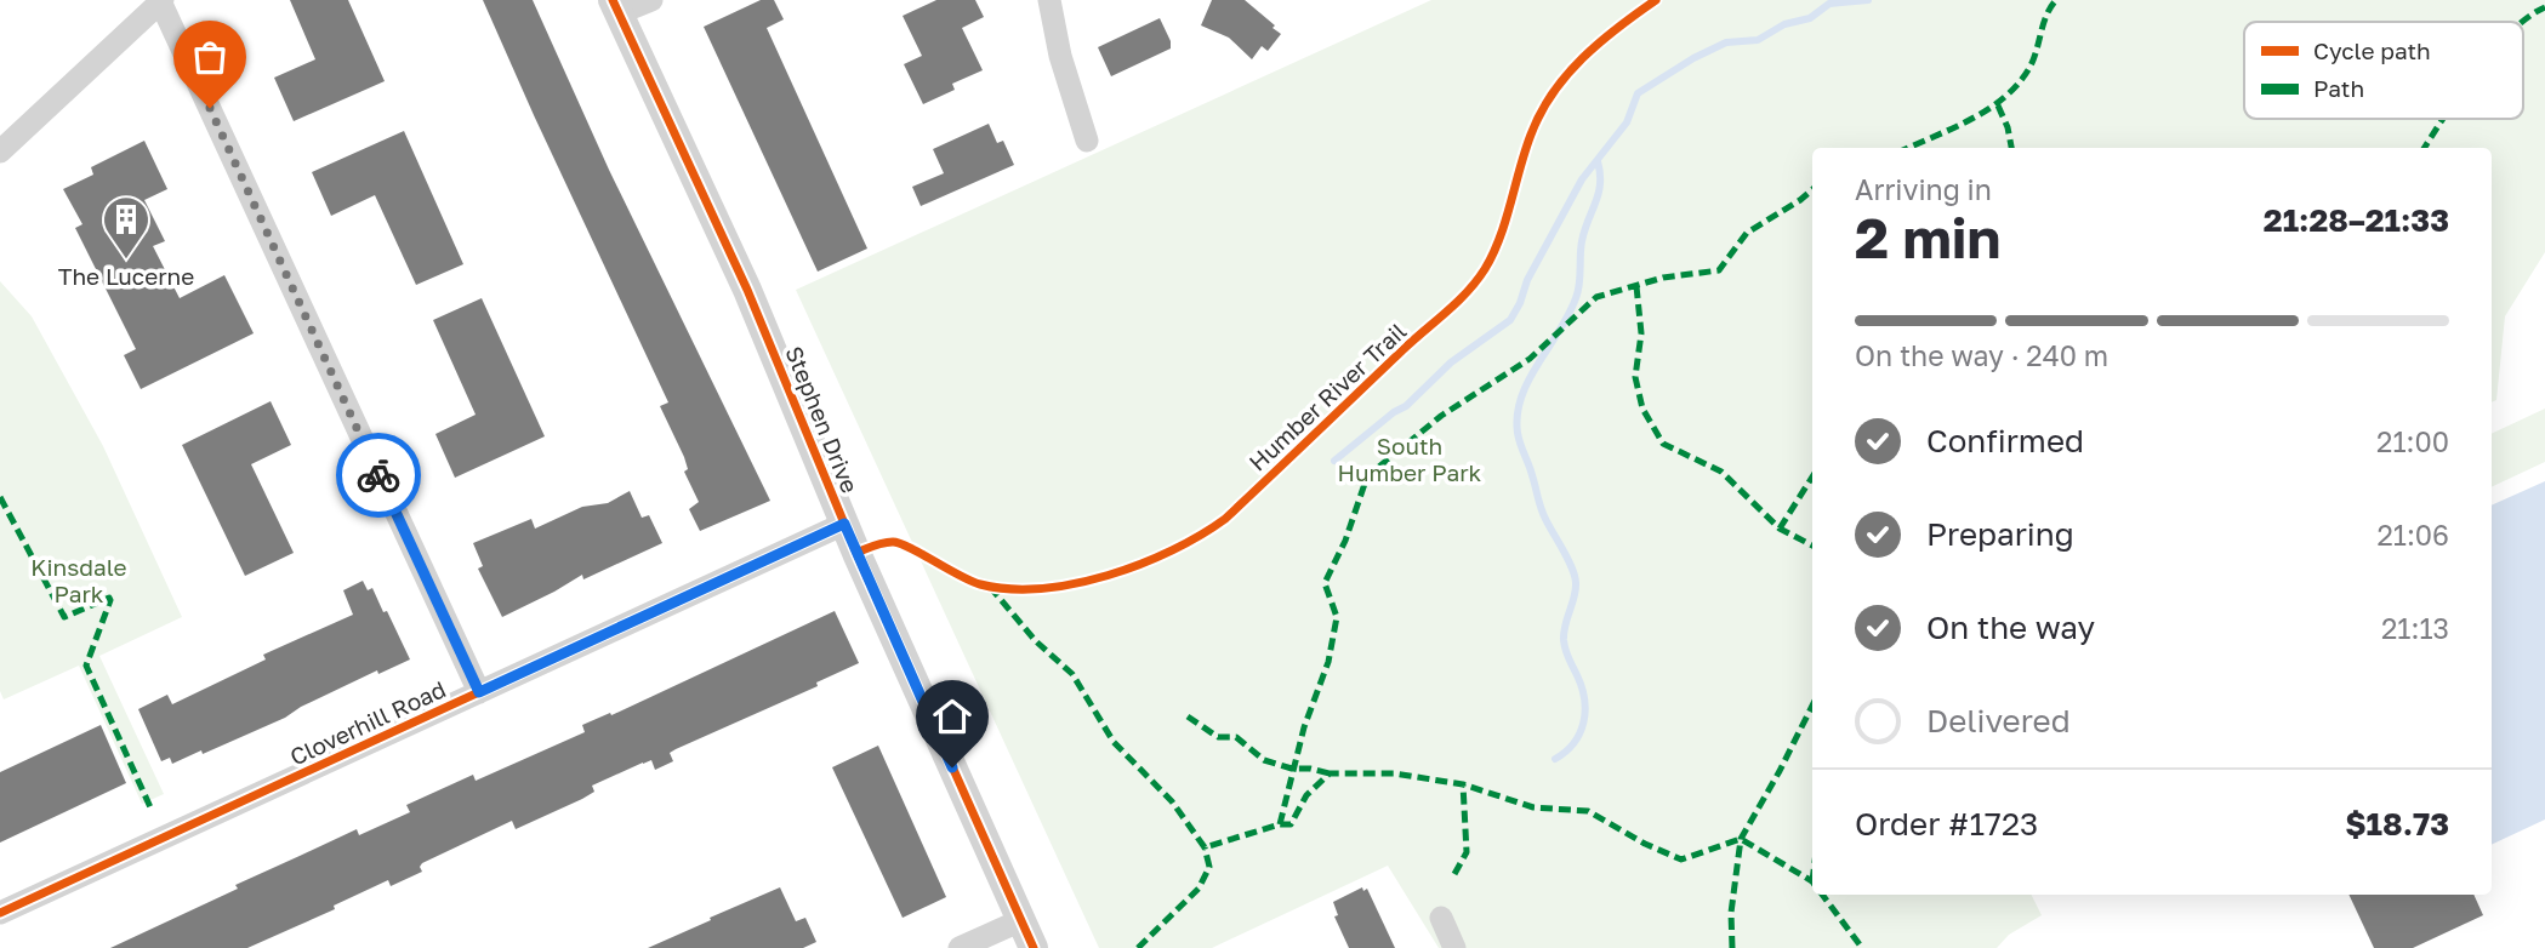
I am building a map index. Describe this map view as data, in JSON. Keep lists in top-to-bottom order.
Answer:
{
  "streets": {
    "street": ["Stephen Drive", "Cloverhill Road"],
    "cycle path": ["Humber River Trail"]
  },
  "crossings": [
    ["Stephen Drive", "Cloverhill Road"]
  ],
  "parks": ["South Humber Park", "Kinsdale Park"],
  "places": {
    "building": ["The Lucerne"]
  },
  "legend": ["Cycle path", "Path"],
  "page": {
    "heading": ["2 min", "Arriving in", "21:28–21:33"],
    "panel": ["Order #1723", "$18.73"],
    "bar": "On the way · 240 m",
    "list": [
      ["Confirmed", "21:00"],
      ["Preparing", "21:06"],
      ["On the way", "21:13"],
      "Delivered"
    ]
  }
}
